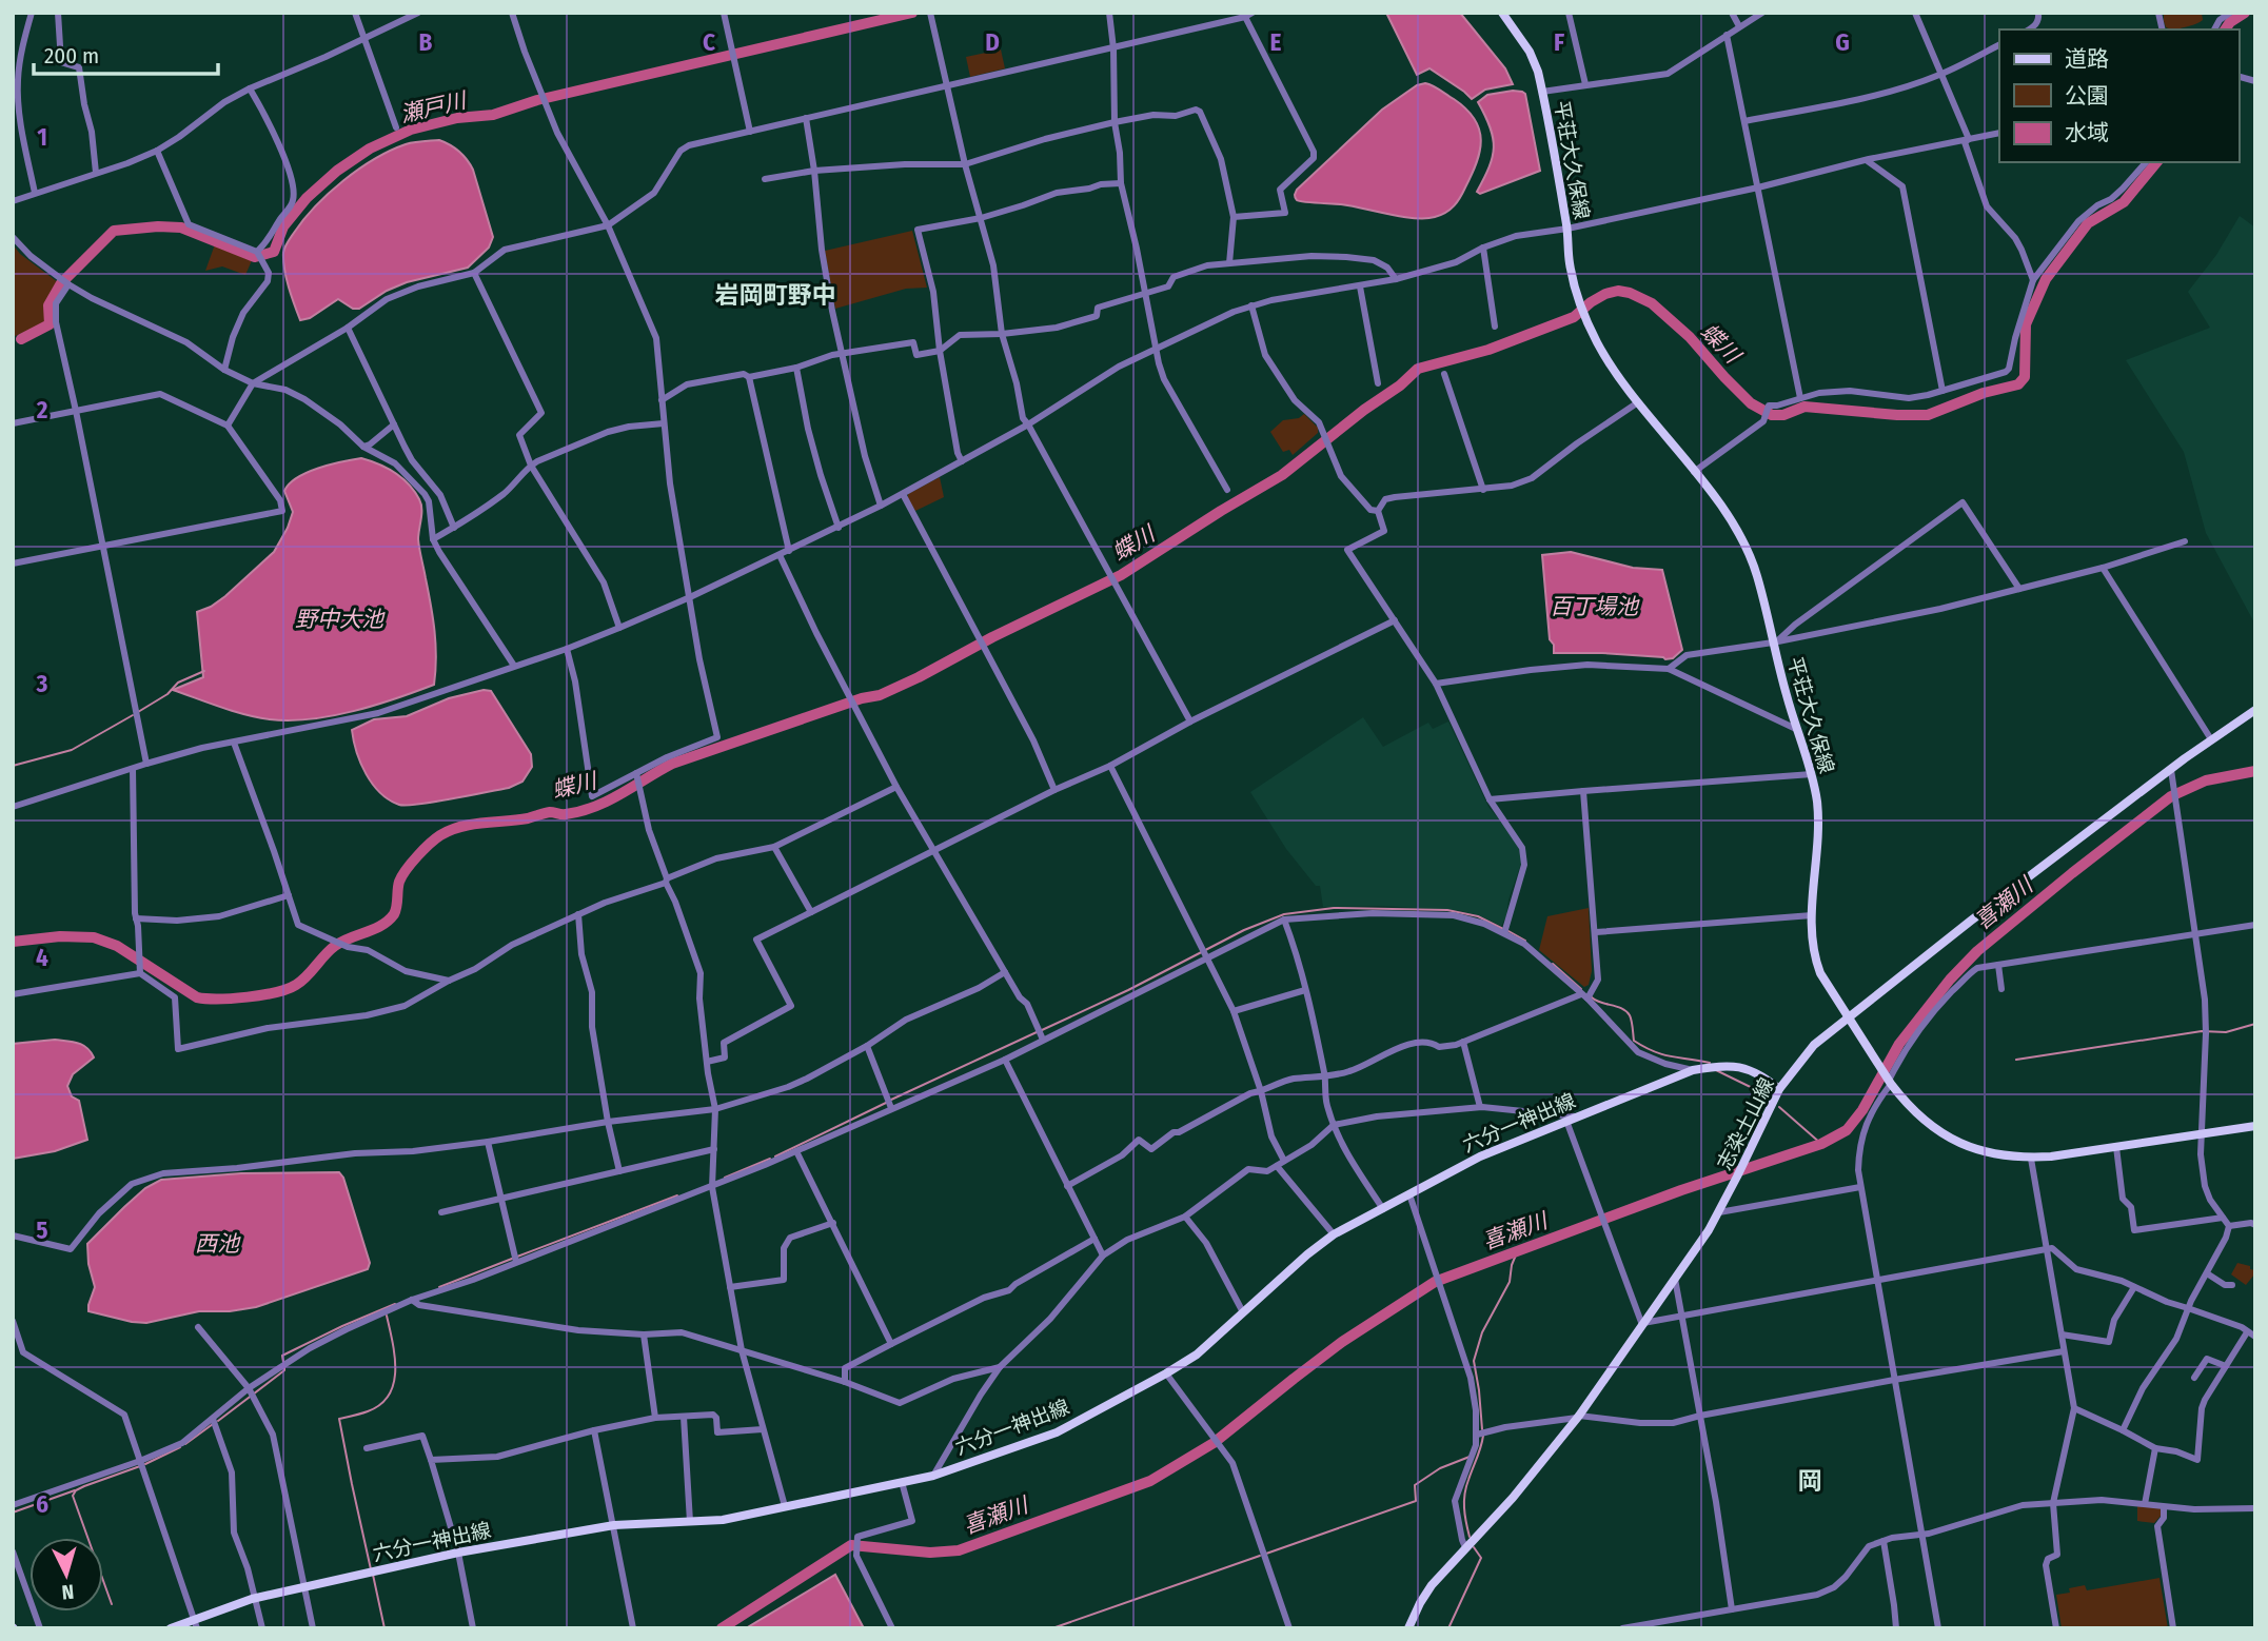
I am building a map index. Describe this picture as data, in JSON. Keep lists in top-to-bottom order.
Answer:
{
  "streets": {
    "main road": ["平荘大久保線", "六分一神出線", "志染土山線"]
  },
  "crossings": [
    ["平荘大久保線", "志染土山線"],
    ["六分一神出線", "志染土山線"]
  ],
  "districts": ["岩岡町野中", "岡"],
  "water": [
    "瀬戸川",
    "蝶川",
    "百丁場池",
    "野中大池",
    "喜瀬川",
    "西池"
  ],
  "legend": ["道路", "公園", "水域"],
  "scale_bar": "200 m",
  "north": "bottom",
  "grid": {
    "columns": [
      "B",
      "C",
      "D",
      "E",
      "F",
      "G"
    ],
    "rows": [
      "1",
      "2",
      "3",
      "4",
      "5",
      "6"
    ]
  }
}
